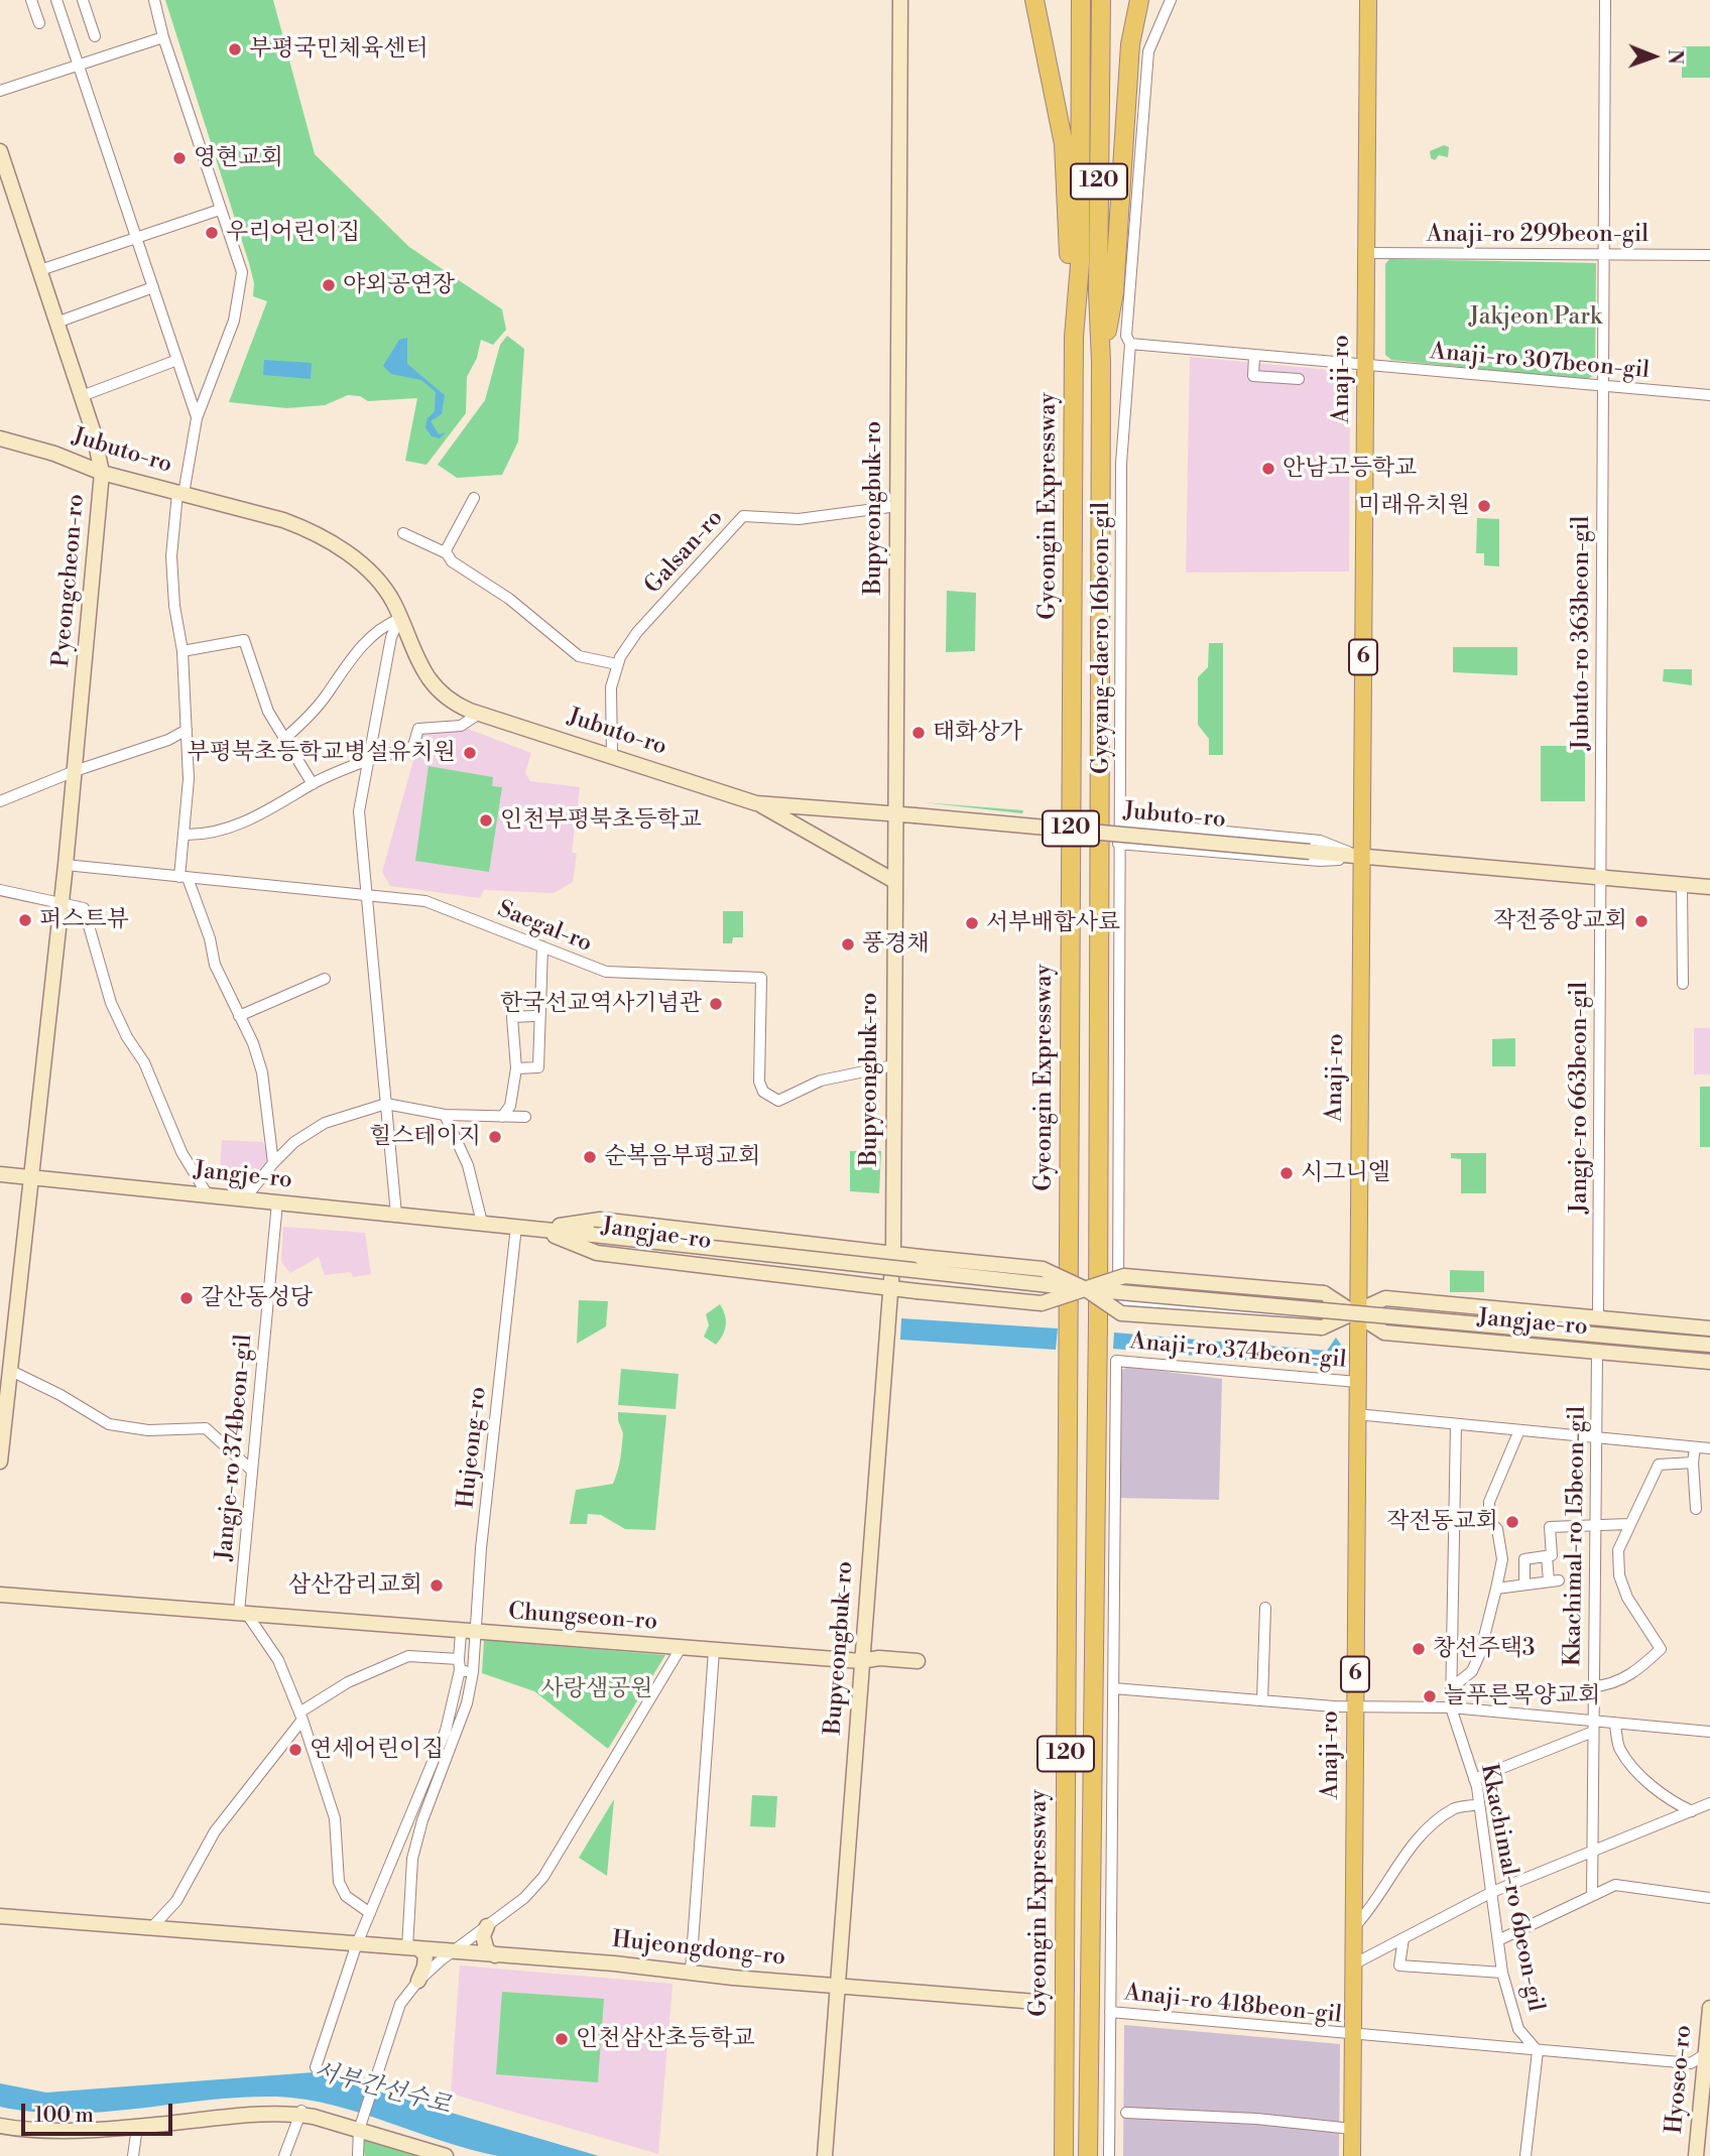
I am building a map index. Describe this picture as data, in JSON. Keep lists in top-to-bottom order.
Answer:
{
  "streets": {
    "highway": ["120", "Gyeongin Expressway"],
    "main road": [
      "Anaji-ro",
      "Jubuto-ro",
      "Bupyeongbuk-ro",
      "Pyeongcheon-ro",
      "6",
      "Jangje-ro",
      "Jangjae-ro",
      "Chungseon-ro",
      "Hujeongdong-ro",
      "Hyoseo-ro"
    ],
    "street": [
      "Anaji-ro 299beon-gil",
      "Anaji-ro 307beon-gil",
      "Galsan-ro",
      "Jubuto-ro 363beon-gil",
      "Gyeyang-daero 16beon-gil",
      "Saegal-ro",
      "Jangje-ro 663beon-gil",
      "Anaji-ro 374beon-gil",
      "Jangje-ro 374beon-gil",
      "Hujeong-ro",
      "Kkachimal-ro 15beon-gil",
      "Kkachimal-ro 6beon-gil",
      "Anaji-ro 418beon-gil"
    ]
  },
  "crossings": [
    ["Anaji-ro 299beon-gil", "Anaji-ro"],
    ["Anaji-ro 299beon-gil", "Jubuto-ro 363beon-gil"],
    ["Anaji-ro 307beon-gil", "Anaji-ro"],
    ["Anaji-ro 307beon-gil", "Jubuto-ro 363beon-gil"],
    ["Anaji-ro 307beon-gil", "Gyeyang-daero 16beon-gil"],
    ["Anaji-ro", "Jubuto-ro"],
    ["Anaji-ro", "Jangjae-ro"],
    ["Anaji-ro", "Anaji-ro 374beon-gil"],
    ["Anaji-ro", "Anaji-ro 418beon-gil"],
    ["Jubuto-ro", "Bupyeongbuk-ro"],
    ["Jubuto-ro", "Galsan-ro"],
    ["Jubuto-ro", "Pyeongcheon-ro"],
    ["Jubuto-ro", "Jubuto-ro 363beon-gil"],
    ["Jubuto-ro", "Jangje-ro 663beon-gil"],
    ["Bupyeongbuk-ro", "Galsan-ro"],
    ["Bupyeongbuk-ro", "Saegal-ro"],
    ["Bupyeongbuk-ro", "Jangjae-ro"],
    ["Bupyeongbuk-ro", "Chungseon-ro"],
    ["Bupyeongbuk-ro", "Hujeongdong-ro"],
    ["Pyeongcheon-ro", "Saegal-ro"],
    ["Pyeongcheon-ro", "Jangje-ro"],
    ["Jubuto-ro 363beon-gil", "Jangje-ro 663beon-gil"],
    ["Jangje-ro 663beon-gil", "Jangjae-ro"],
    ["Jangje-ro", "Jangjae-ro"],
    ["Jangje-ro", "Jangje-ro 374beon-gil"],
    ["Jangje-ro", "Hujeong-ro"],
    ["Jangjae-ro", "Kkachimal-ro 15beon-gil"],
    ["Jangje-ro 374beon-gil", "Chungseon-ro"],
    ["Hujeong-ro", "Chungseon-ro"],
    ["Hujeong-ro", "Hujeongdong-ro"],
    ["Kkachimal-ro 6beon-gil", "Anaji-ro 418beon-gil"],
    ["Anaji-ro 418beon-gil", "Hyoseo-ro"]
  ],
  "water": ["서부간선수로"],
  "parks": ["Jakjeon Park", "사랑샘공원"],
  "places": [
    "부평국민체육센터",
    "영현교회",
    "우리어린이집",
    "야외공연장",
    "안남고등학교",
    "미래유치원",
    "태화상가",
    "부평북초등학교병설유치원",
    "인천부평북초등학교",
    "퍼스트뷰",
    "작전중앙교회",
    "서부배합사료",
    "풍경채",
    "한국선교역사기념관",
    "힐스테이지",
    "순복음부평교회",
    "시그니엘",
    "갈산동성당",
    "작전동교회",
    "삼산감리교회",
    "창선주택3",
    "늘푸른목양교회",
    "연세어린이집",
    "인천삼산초등학교"
  ],
  "scale_bar": "100 m",
  "north": "right"
}
